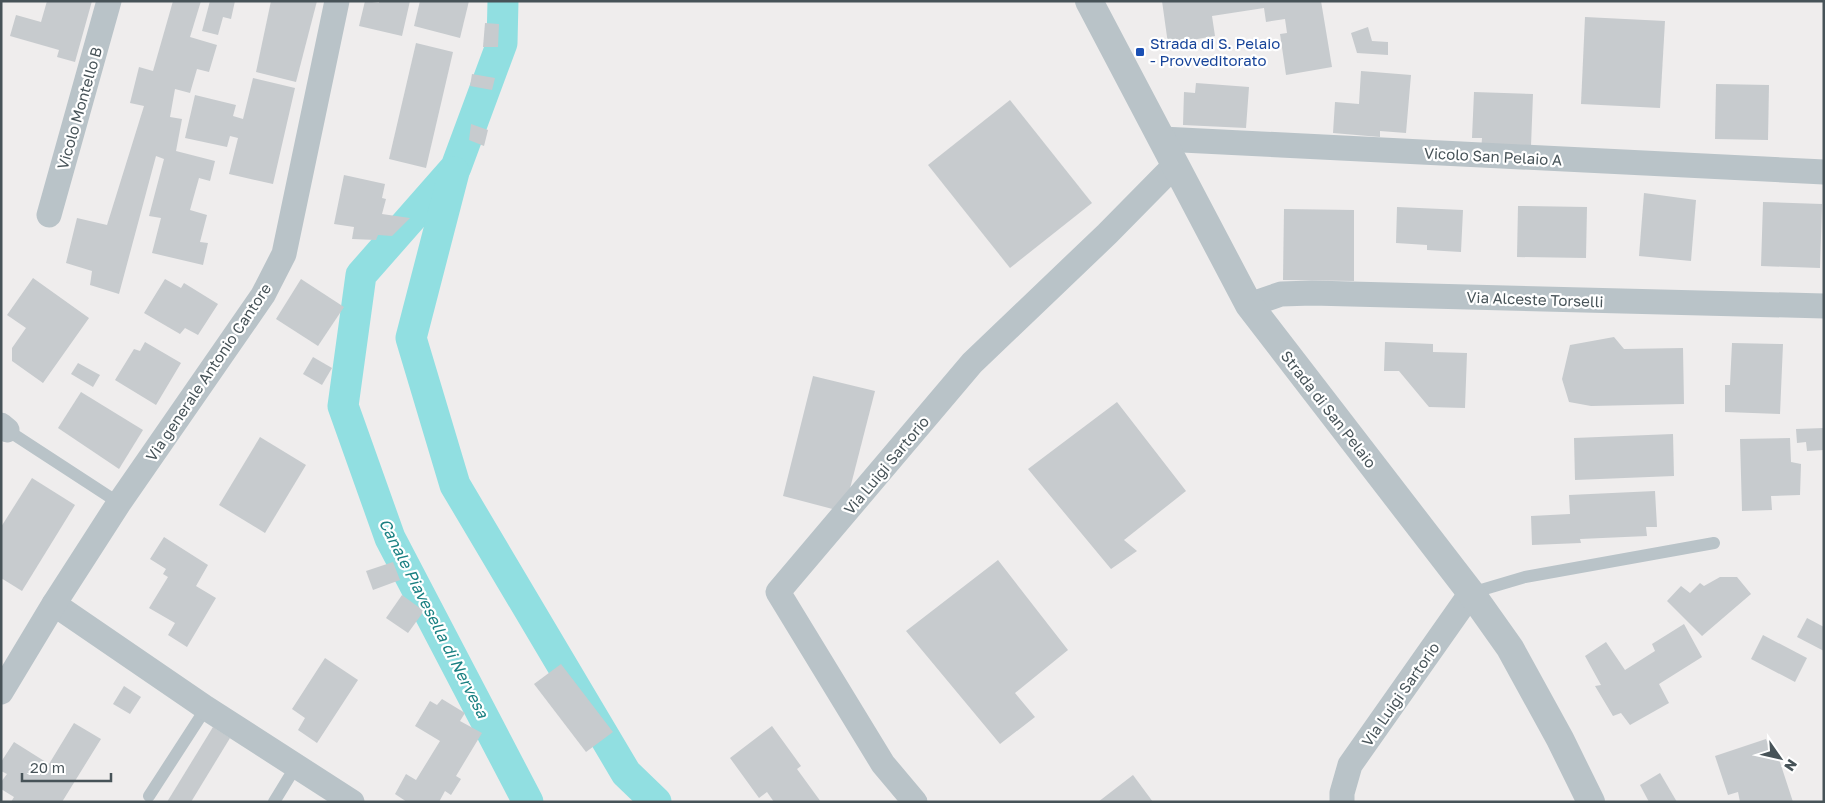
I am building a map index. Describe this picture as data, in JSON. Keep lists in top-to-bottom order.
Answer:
{
  "streets": {
    "street": [
      "Vicolo Montello B",
      "Vicolo San Pelaio A",
      "Via Alceste Torselli",
      "Via generale Antonio Cantore",
      "Strada di San Pelaio",
      "Via Luigi Sartorio"
    ]
  },
  "crossings": [
    ["Vicolo San Pelaio A", "Strada di San Pelaio"],
    ["Via Alceste Torselli", "Strada di San Pelaio"],
    ["Strada di San Pelaio", "Via Luigi Sartorio"]
  ],
  "water": ["Canale Piavesella di Nervesa"],
  "places": {
    "transit": ["Strada di S. Pelaio - Provveditorato"]
  },
  "scale_bar": "20 m",
  "north": "bottom right"
}
